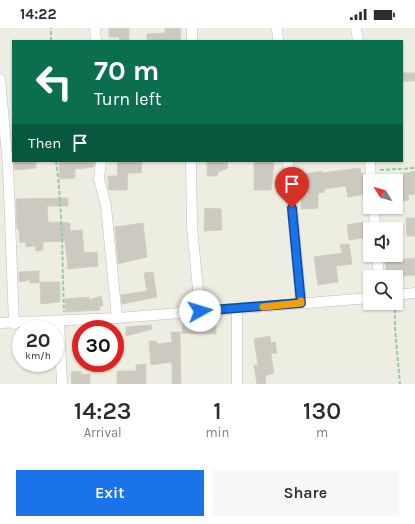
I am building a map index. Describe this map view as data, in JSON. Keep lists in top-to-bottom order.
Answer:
{
  "north": "top left",
  "page": {
    "status": "14:22",
    "turn": ["70 m", "Turn left"],
    "then": "Then",
    "speed": "20 km/h",
    "limit": "30",
    "eta": [
      "14:23",
      "Arrival",
      "1",
      "min",
      "130",
      "m"
    ],
    "buttons": ["Exit", "Share"]
  }
}
